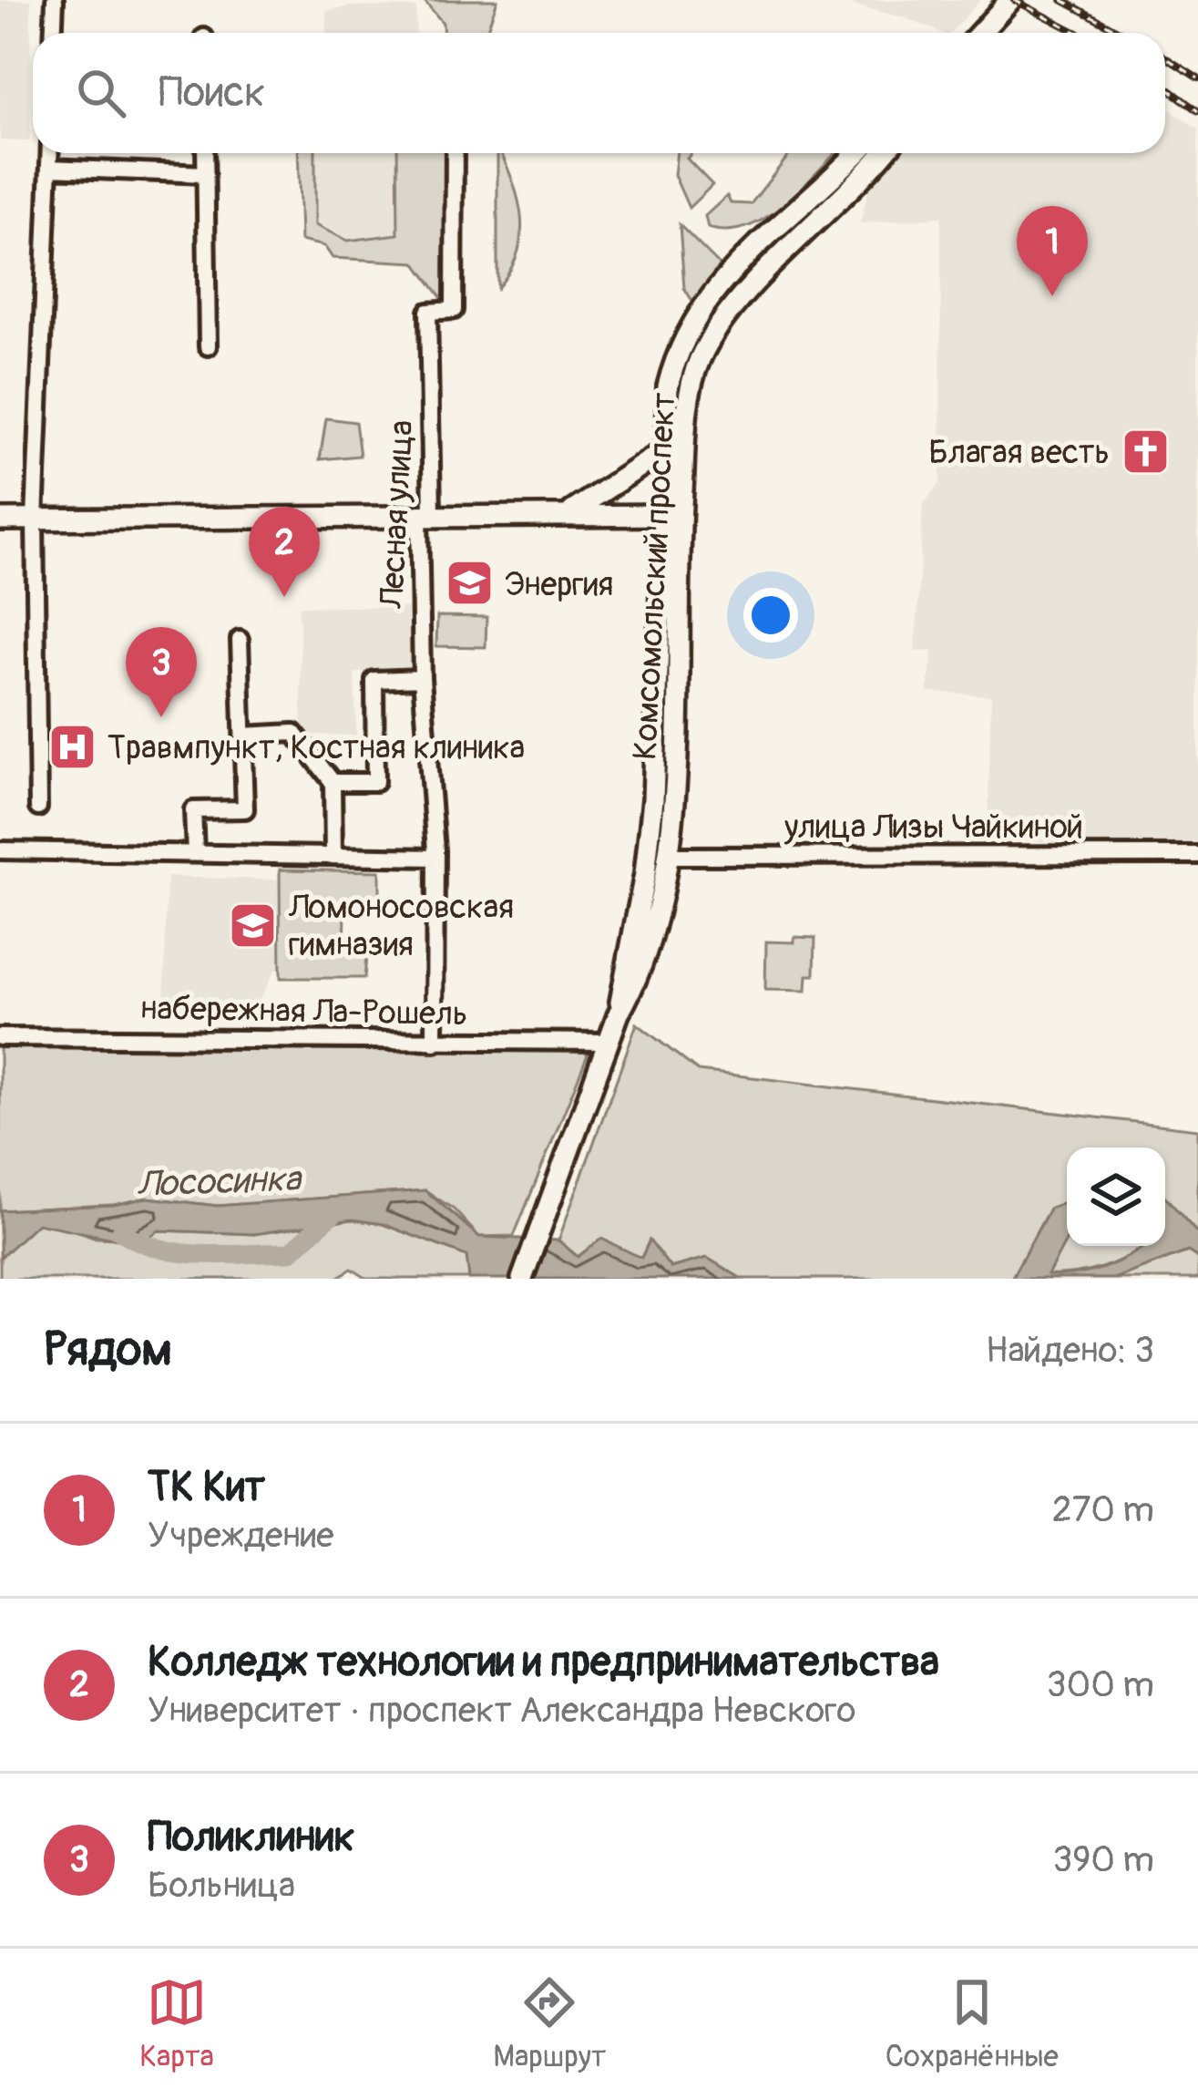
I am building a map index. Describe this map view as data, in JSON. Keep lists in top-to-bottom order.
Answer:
{
  "streets": {
    "main road": ["Комсомольский проспект"],
    "street": ["Лесная улица", "улица Лизы Чайкиной", "набережная Ла-Рошель"]
  },
  "crossings": [
    ["Лесная улица", "набережная Ла-Рошель"],
    ["Комсомольский проспект", "улица Лизы Чайкиной"],
    ["Комсомольский проспект", "набережная Ла-Рошель"]
  ],
  "water": ["Лососинка"],
  "places": {
    "church": ["Благая весть"],
    "school or university": ["Энергия", "Ломоносовская гимназия"],
    "hospital": ["Травмпункт, Костная клиника"]
  },
  "page": {
    "search": "Поиск",
    "pins": ["1", "2", "3"],
    "heading": ["Рядом", "Найдено: 3"],
    "list": [
      {
        "mark": "1",
        "name": "ТК Кит",
        "note": "Учреждение",
        "value": "270 m"
      },
      {
        "mark": "2",
        "name": "Колледж технологии и предпринимательства",
        "note": "Университет · проспект Александра Невского",
        "value": "300 m"
      },
      {
        "mark": "3",
        "name": "Поликлиник",
        "note": "Больница",
        "value": "390 m"
      }
    ],
    "nav": ["Карта", "Маршрут", "Сохранённые"]
  }
}
